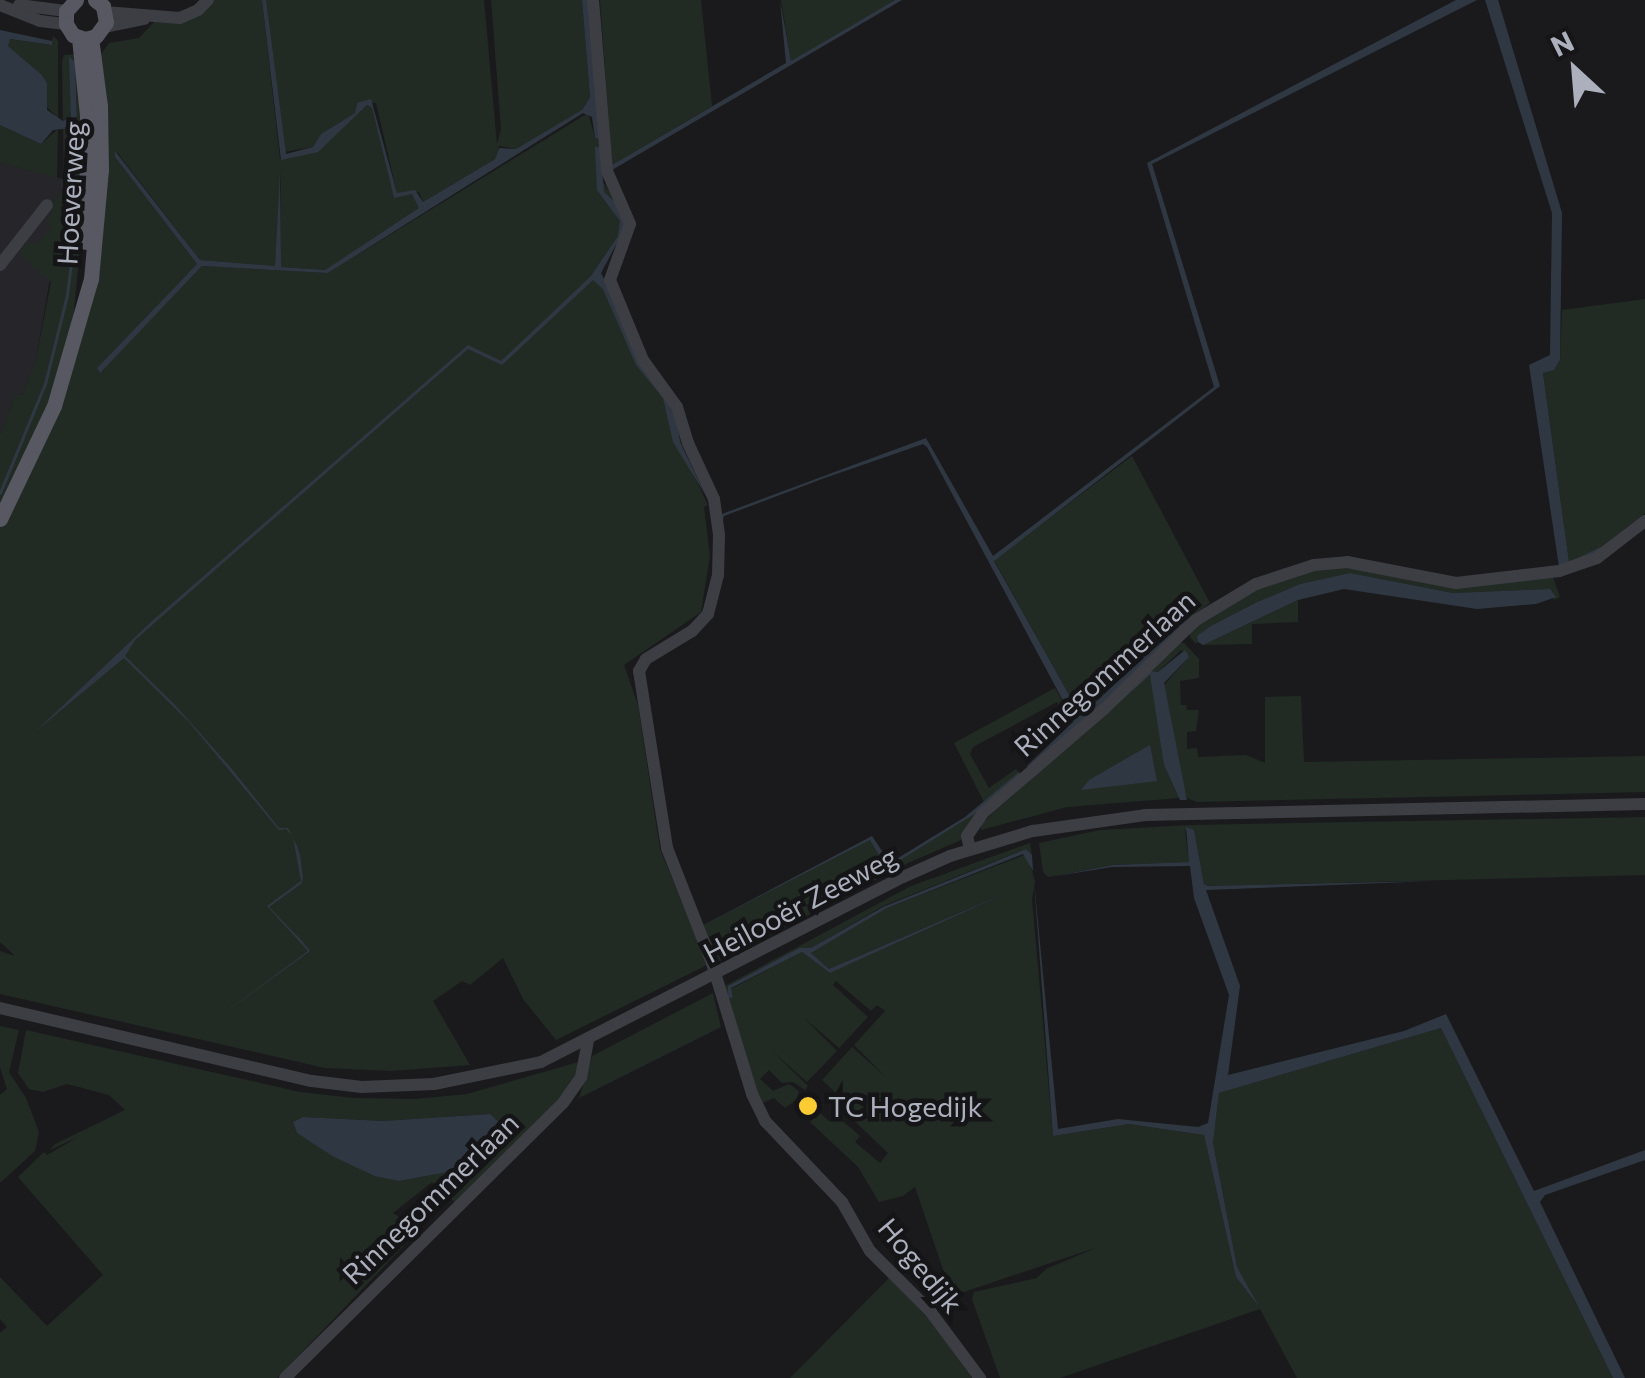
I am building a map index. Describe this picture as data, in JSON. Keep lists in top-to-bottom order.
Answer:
{
  "streets": {
    "main road": ["Hoeverweg"],
    "street": ["Rinnegommerlaan", "Heilooër Zeeweg", "Hogedijk"]
  },
  "crossings": [
    ["Rinnegommerlaan", "Heilooër Zeeweg"],
    ["Heilooër Zeeweg", "Hogedijk"]
  ],
  "places": ["TC Hogedijk"],
  "north": "top left"
}
